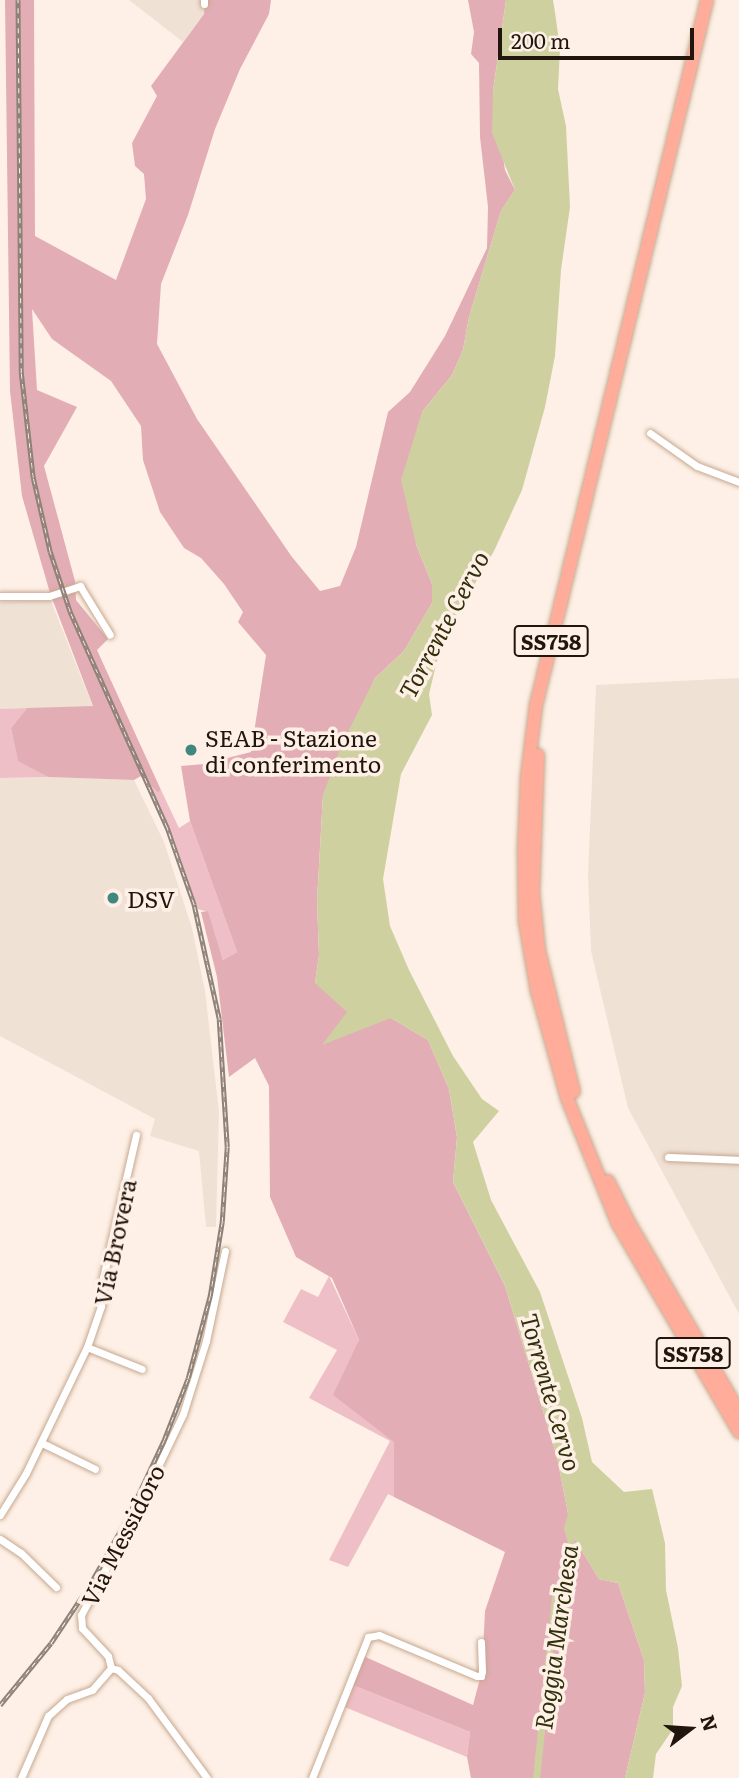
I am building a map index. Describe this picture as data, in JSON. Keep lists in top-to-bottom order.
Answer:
{
  "streets": {
    "highway": ["SS758"],
    "street": ["Via Brovera", "Via Messidoro"]
  },
  "water": ["Torrente Cervo", "Roggia Marchesa"],
  "places": ["SEAB - Stazione di conferimento", "DSV"],
  "scale_bar": "200 m",
  "north": "right"
}
